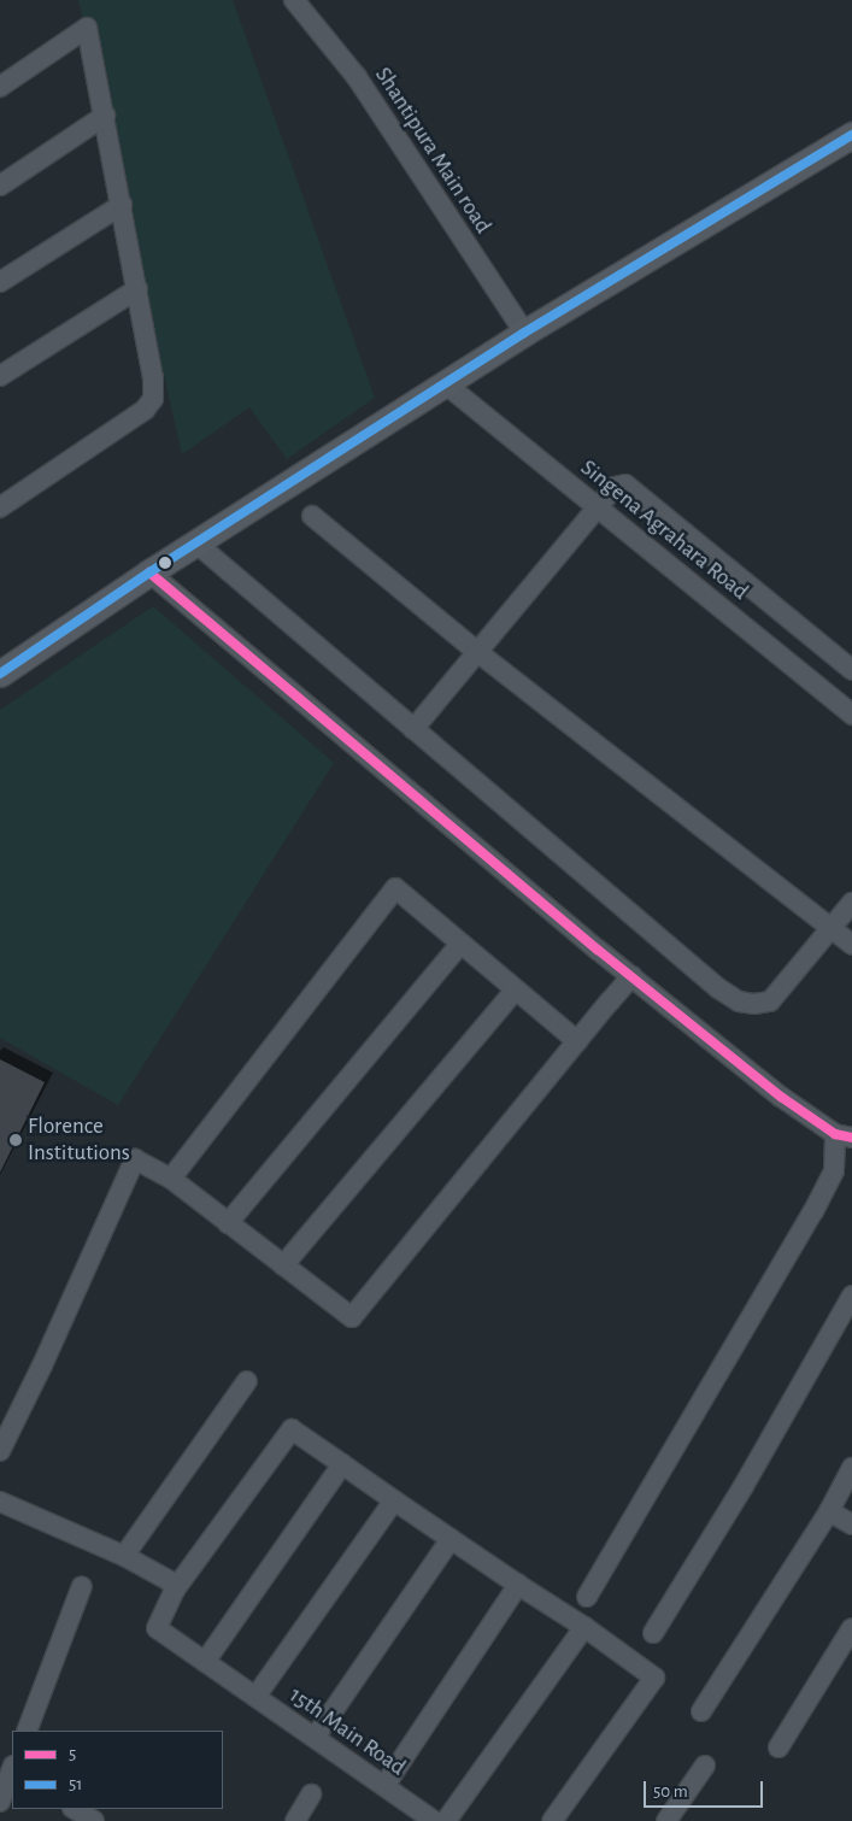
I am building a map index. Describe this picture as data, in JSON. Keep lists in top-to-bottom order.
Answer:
{
  "streets": {
    "street": ["Shantipura Main road", "Singena Agrahara Road", "15th Main Road"]
  },
  "places": ["Florence Institutions"],
  "lines": ["transit line 51", "transit line 5"],
  "legend": ["5", "51"],
  "scale_bar": "50 m"
}
